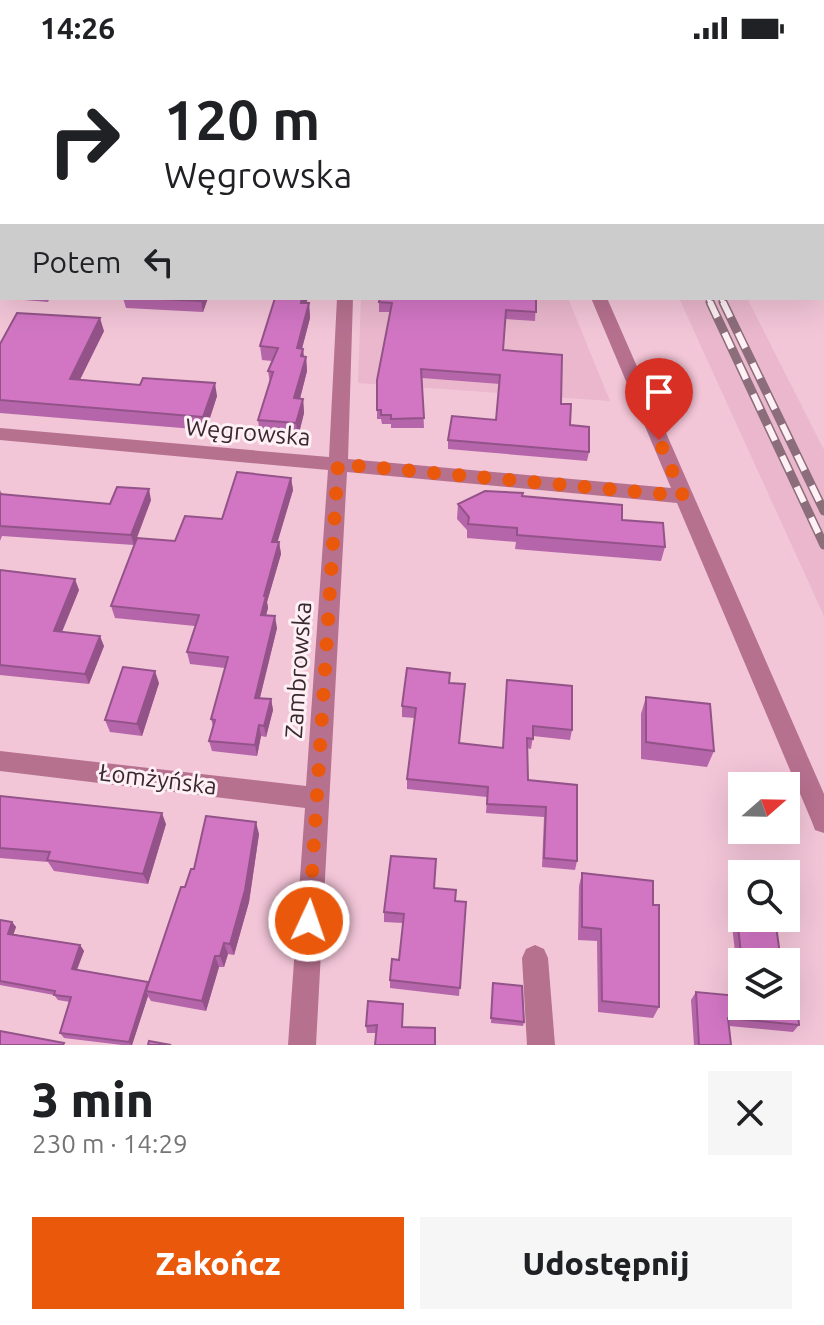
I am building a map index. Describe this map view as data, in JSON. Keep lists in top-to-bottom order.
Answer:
{
  "streets": {
    "street": ["Węgrowska", "Zambrowska", "Łomżyńska"]
  },
  "crossings": [
    ["Węgrowska", "Zambrowska"],
    ["Zambrowska", "Łomżyńska"]
  ],
  "north": "right",
  "page": {
    "status": "14:26",
    "turn": ["120 m", "Węgrowska"],
    "then": "Potem",
    "heading": ["3 min", "230 m · 14:29"],
    "buttons": ["Zakończ", "Udostępnij"]
  }
}
